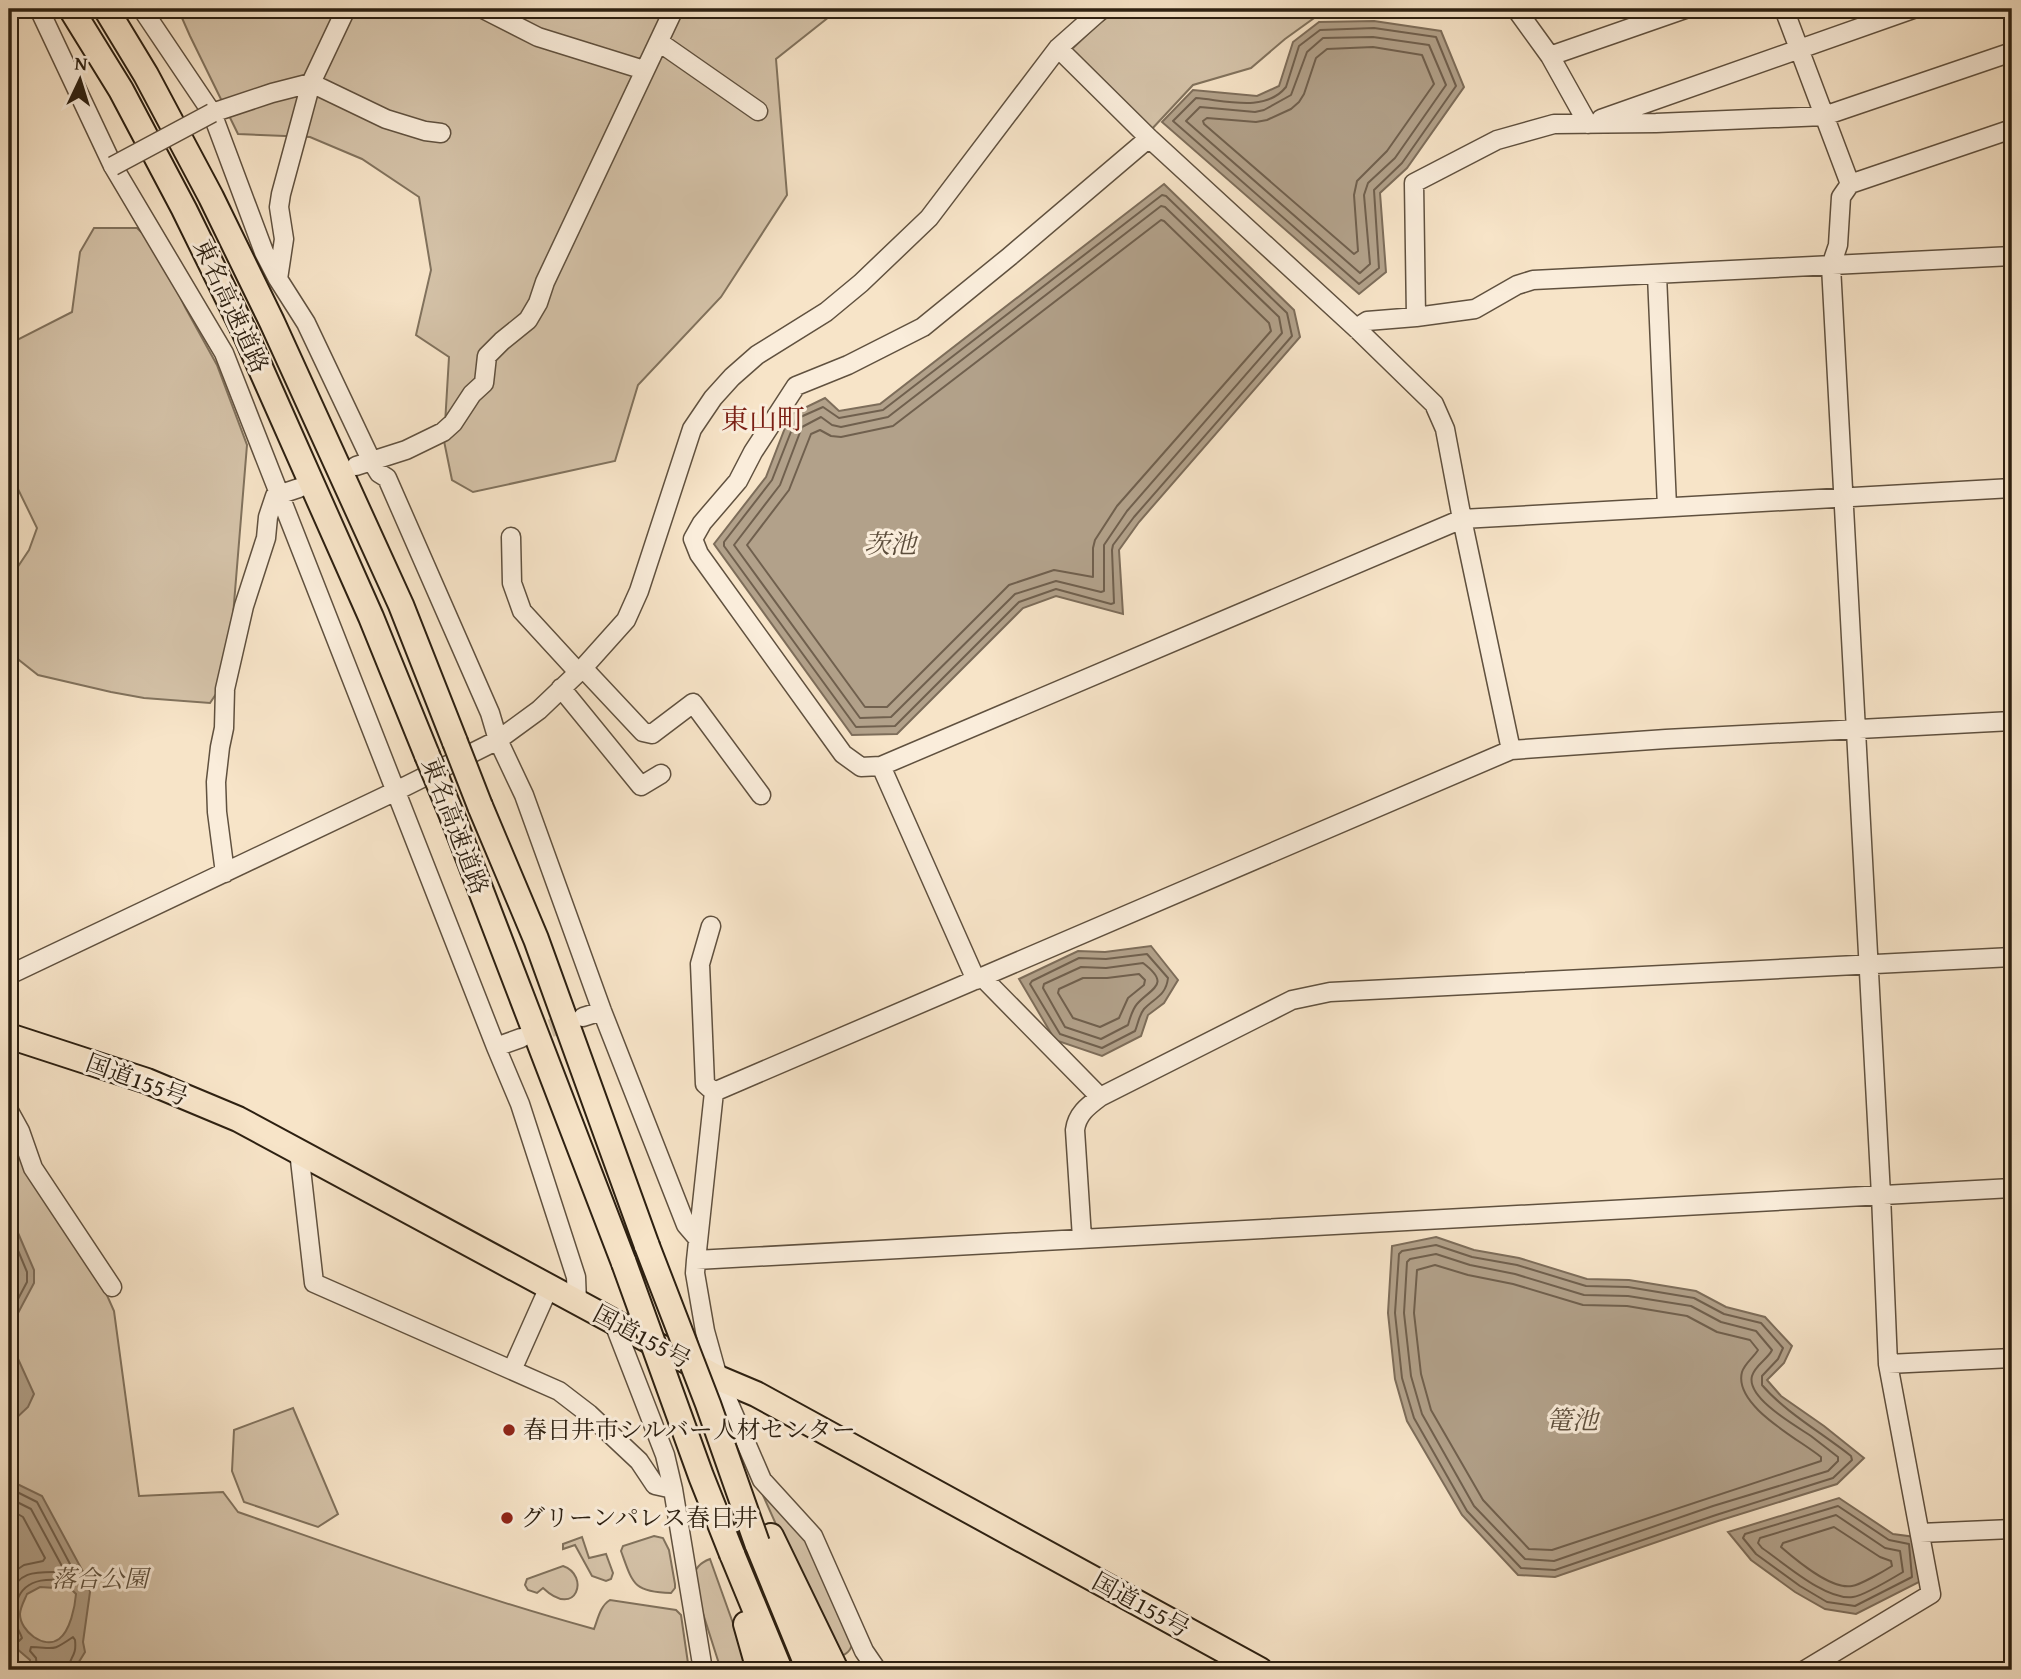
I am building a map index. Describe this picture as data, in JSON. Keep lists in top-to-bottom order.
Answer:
{
  "streets": {
    "highway": ["東名高速道路", "国道155号"]
  },
  "districts": ["東山町"],
  "water": ["茨池", "篭池"],
  "parks": ["落合公園"],
  "places": ["春日井市シルバー人材センター", "グリーンパレス春日井"],
  "north": "top"
}
